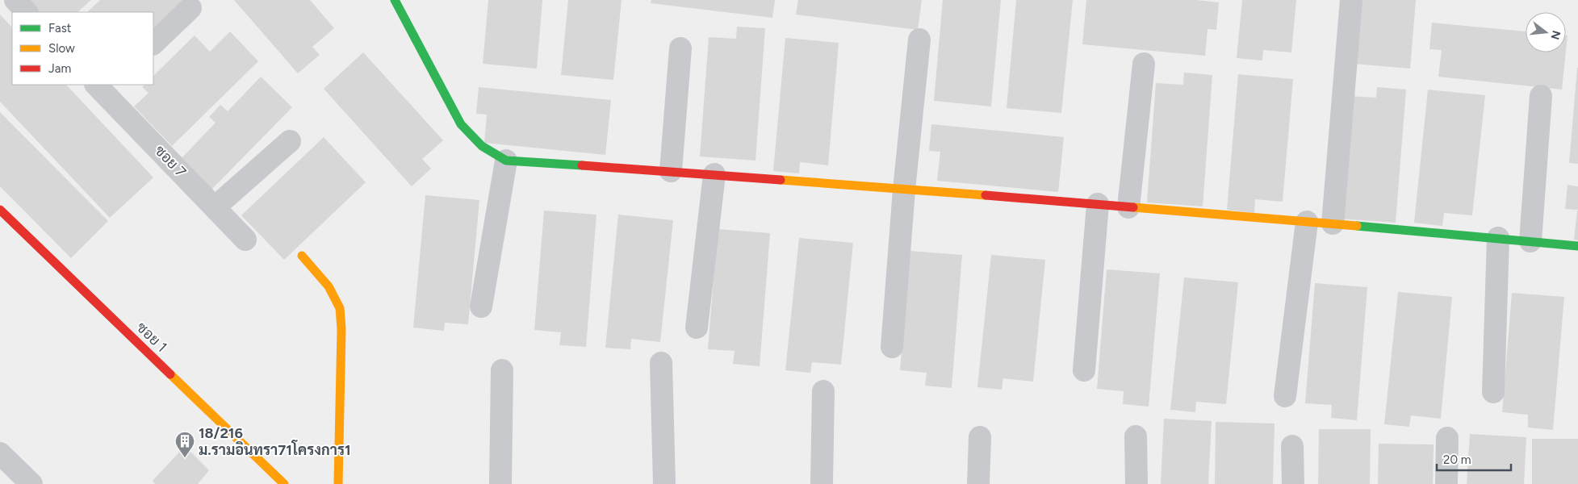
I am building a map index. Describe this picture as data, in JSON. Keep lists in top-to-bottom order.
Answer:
{
  "streets": {
    "street": ["ซอย 7", "ซอย 1"]
  },
  "places": {
    "building": ["18/216 ม.รามอินทรา71โครงการ1"]
  },
  "legend": ["Fast", "Slow", "Jam"],
  "scale_bar": "20 m",
  "north": "right"
}
